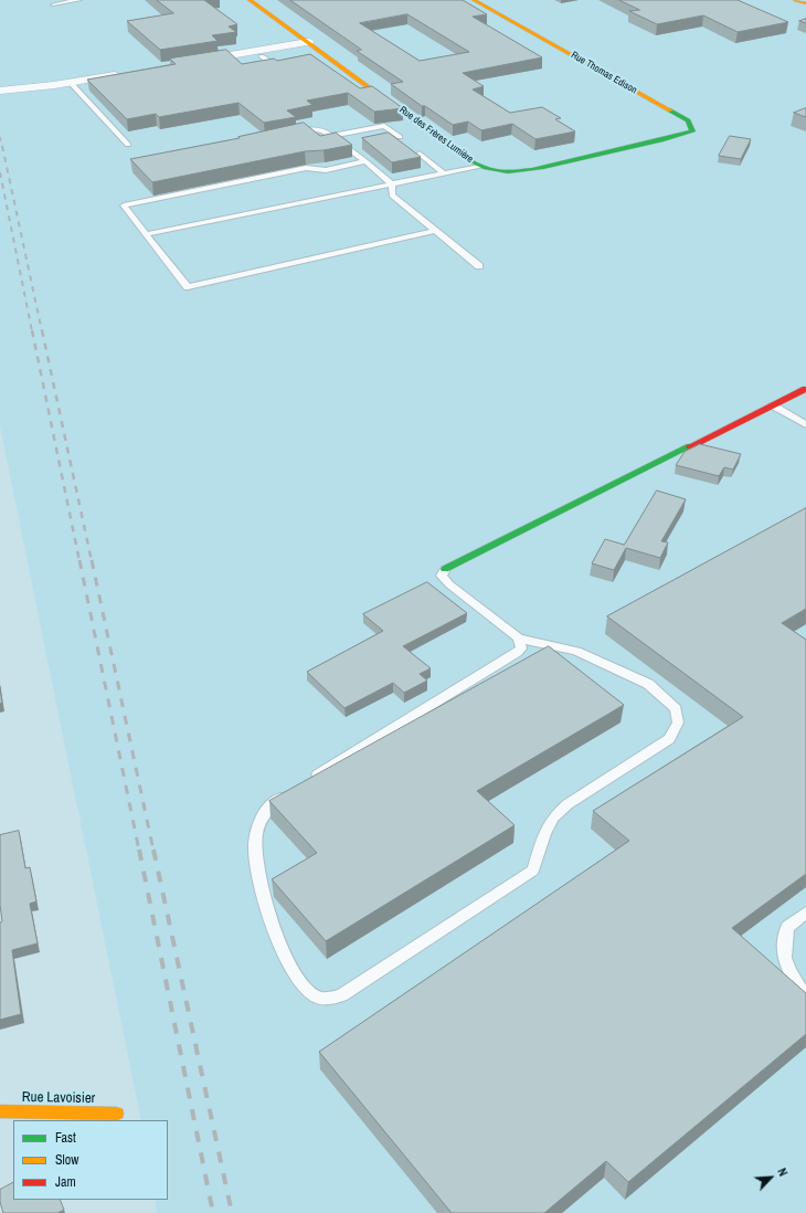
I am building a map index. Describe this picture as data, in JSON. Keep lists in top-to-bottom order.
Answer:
{
  "streets": {
    "street": ["Rue Thomas Edison", "Rue des Frères Lumière", "Rue Lavoisier"]
  },
  "crossings": [
    ["Rue Thomas Edison", "Rue des Frères Lumière"]
  ],
  "legend": ["Fast", "Slow", "Jam"],
  "north": "top right"
}
